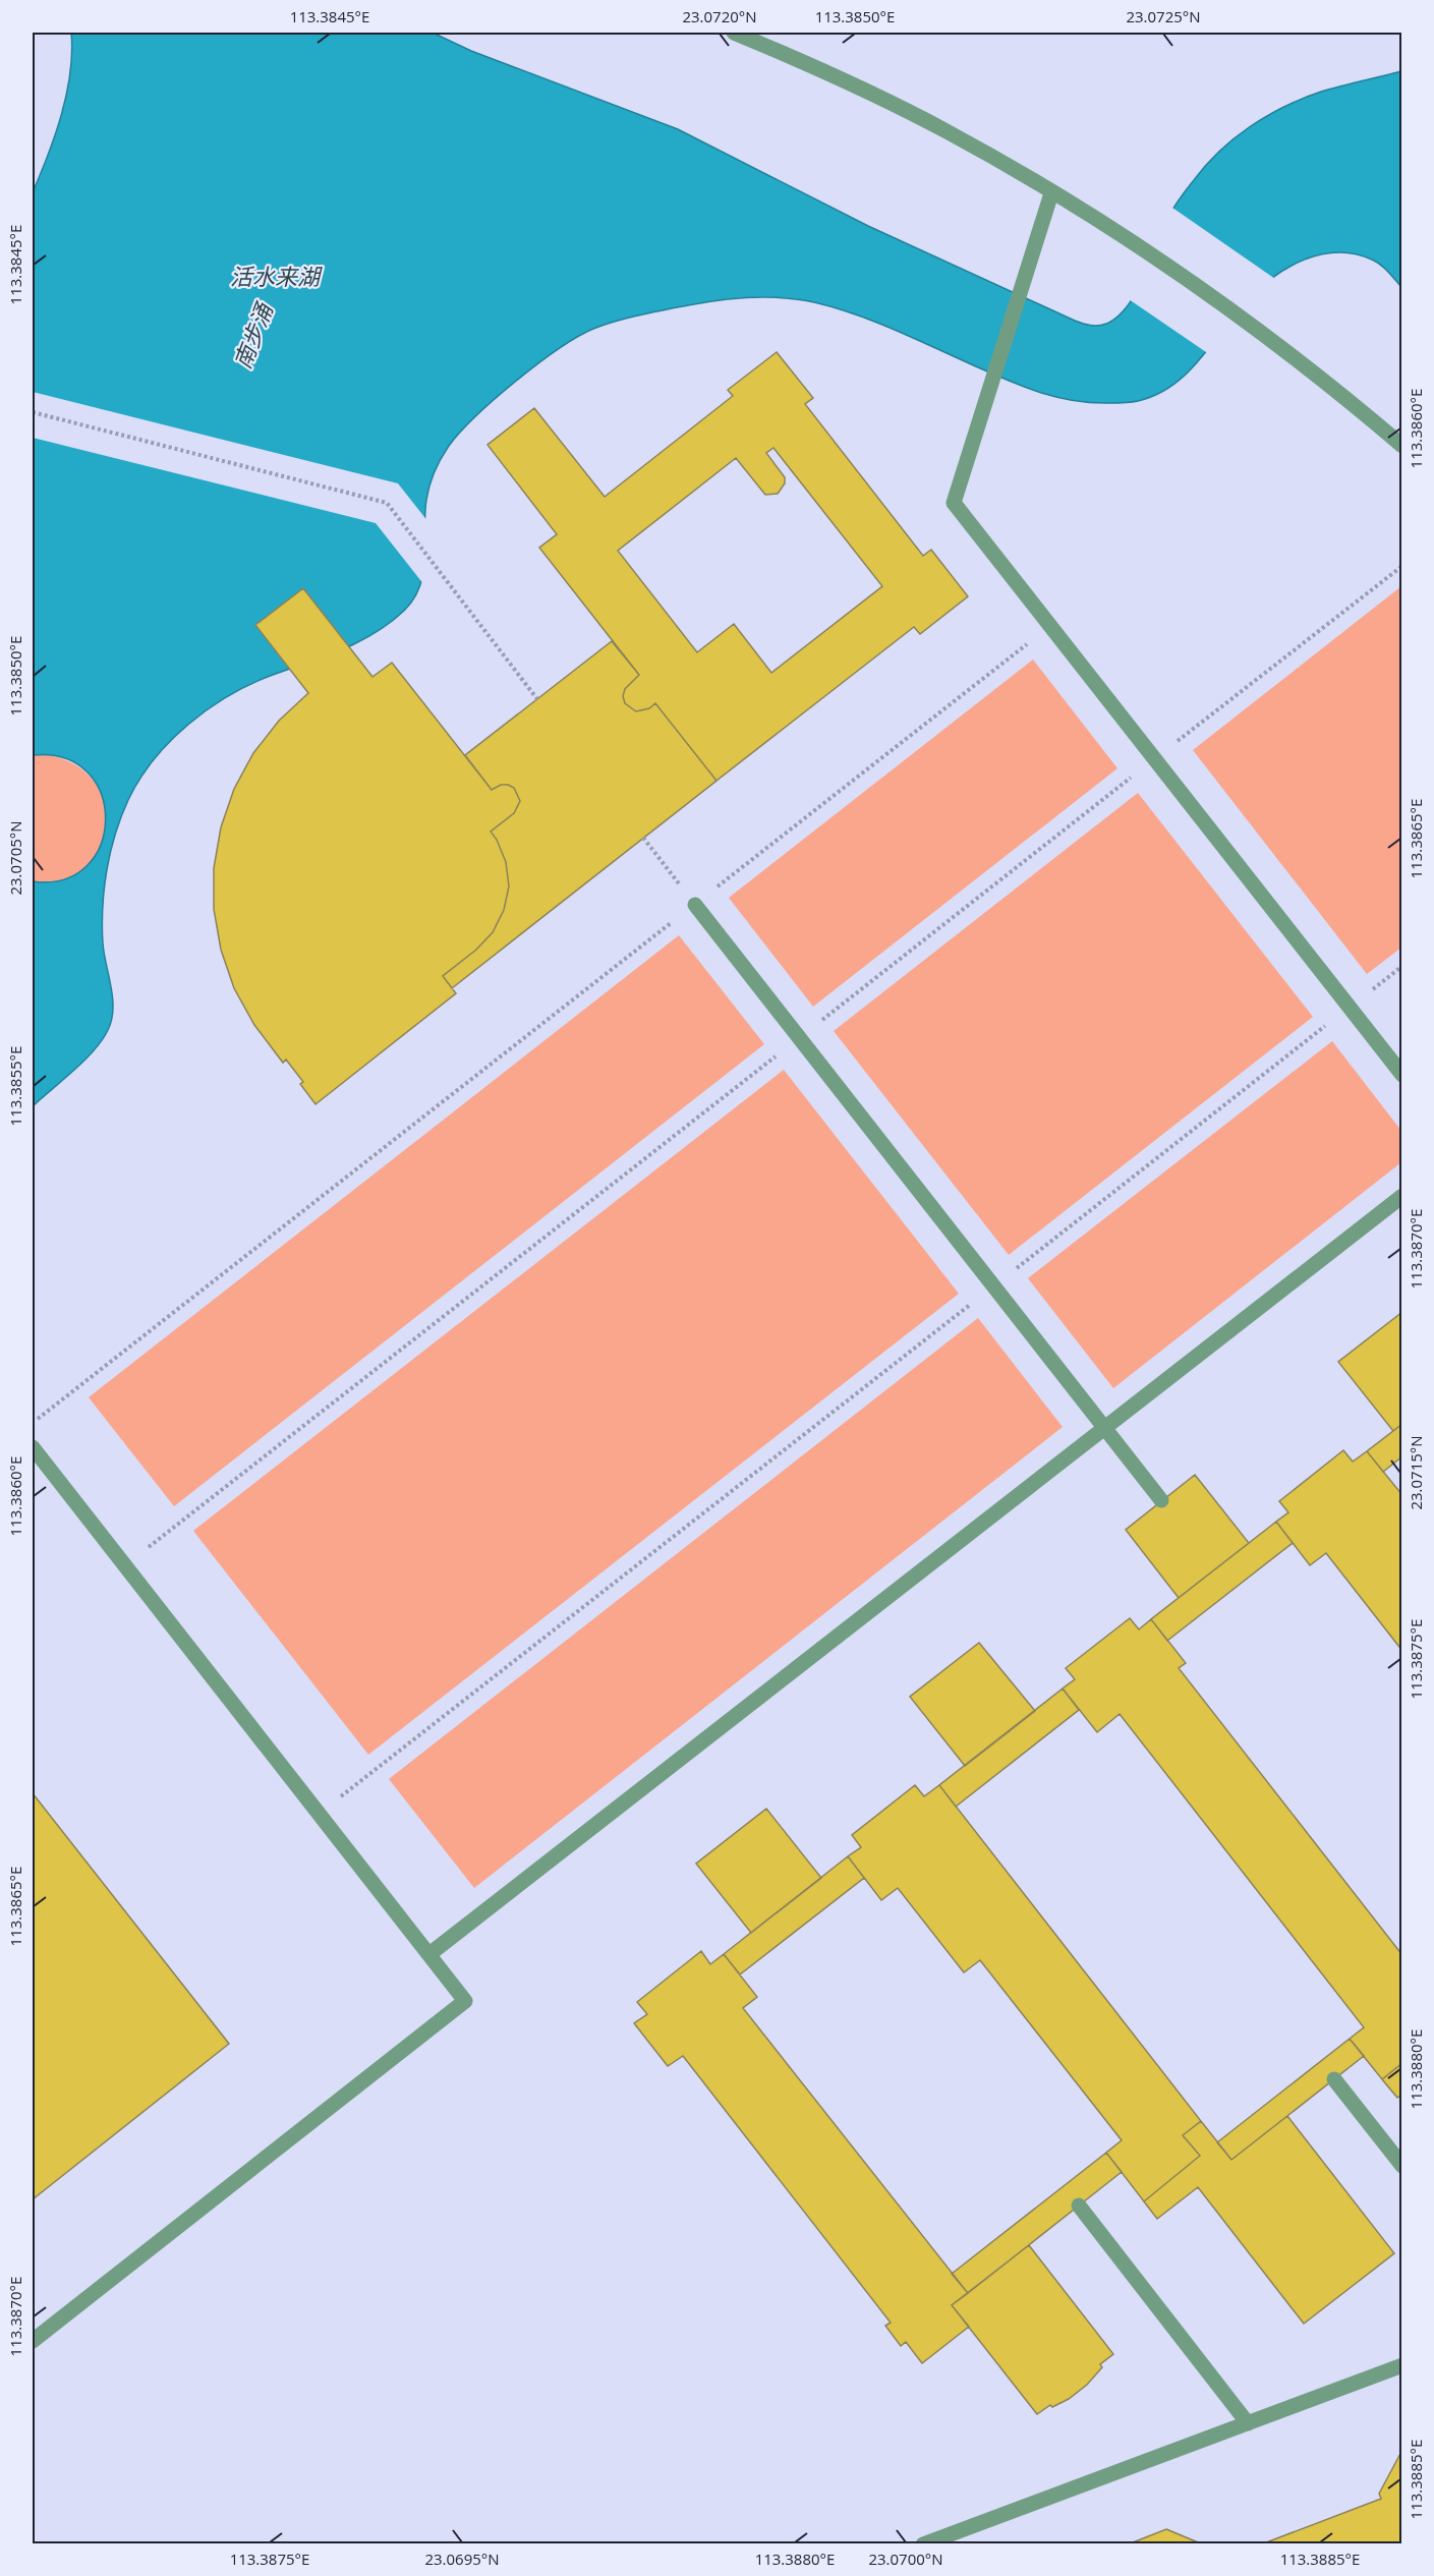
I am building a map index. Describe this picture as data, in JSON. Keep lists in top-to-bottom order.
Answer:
{
  "water": ["活水来湖", "南步涌"],
  "coordinates": [
    "113.3845°E",
    "23.0720°N",
    "113.3850°E",
    "23.0725°N",
    "113.3860°E",
    "113.3865°E",
    "23.0705°N",
    "113.3855°E",
    "113.3870°E",
    "23.0715°N",
    "113.3875°E",
    "113.3880°E",
    "113.3885°E",
    "23.0695°N",
    "23.0700°N"
  ]
}
